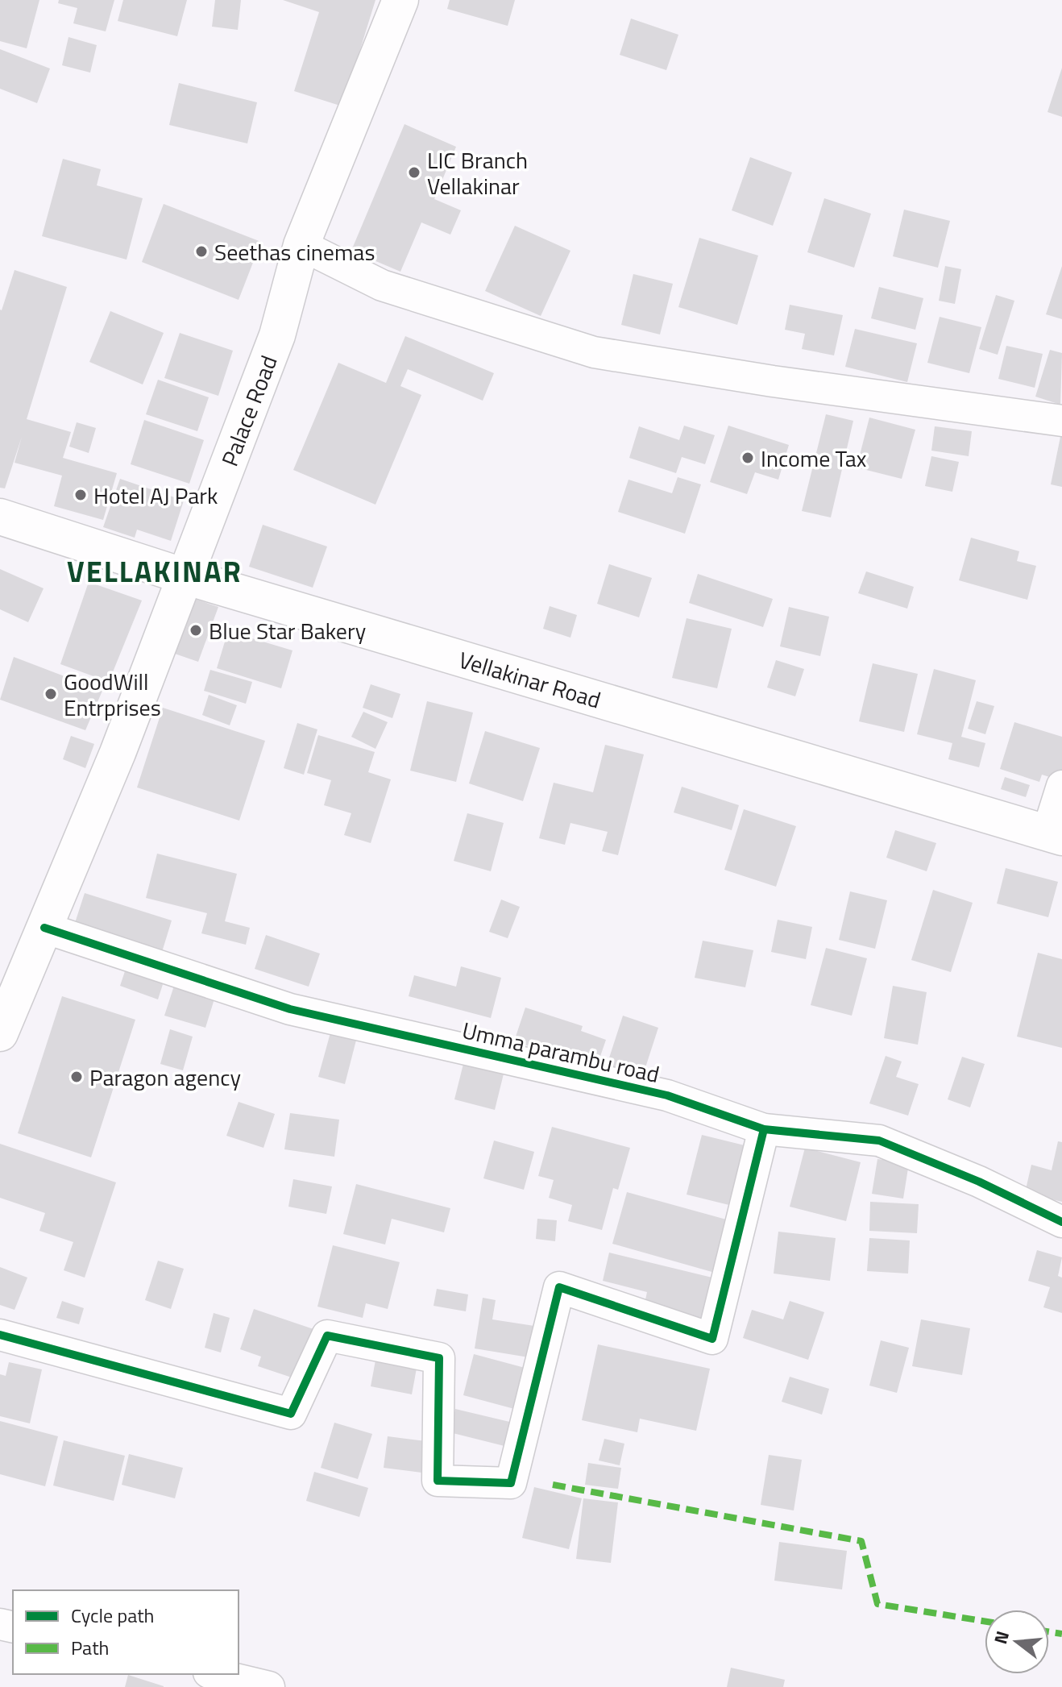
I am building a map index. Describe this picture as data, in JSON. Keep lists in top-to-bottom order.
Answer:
{
  "streets": {
    "main road": ["Palace Road", "Vellakinar Road"],
    "street": ["Umma parambu road"]
  },
  "crossings": [
    ["Palace Road", "Vellakinar Road"],
    ["Palace Road", "Umma parambu road"]
  ],
  "districts": ["VELLAKINAR"],
  "places": [
    "LIC Branch Vellakinar",
    "Seethas cinemas",
    "Income Tax",
    "Hotel AJ Park",
    "Blue Star Bakery",
    "GoodWill Entrprises",
    "Paragon agency"
  ],
  "legend": ["Cycle path", "Path"],
  "north": "left"
}
